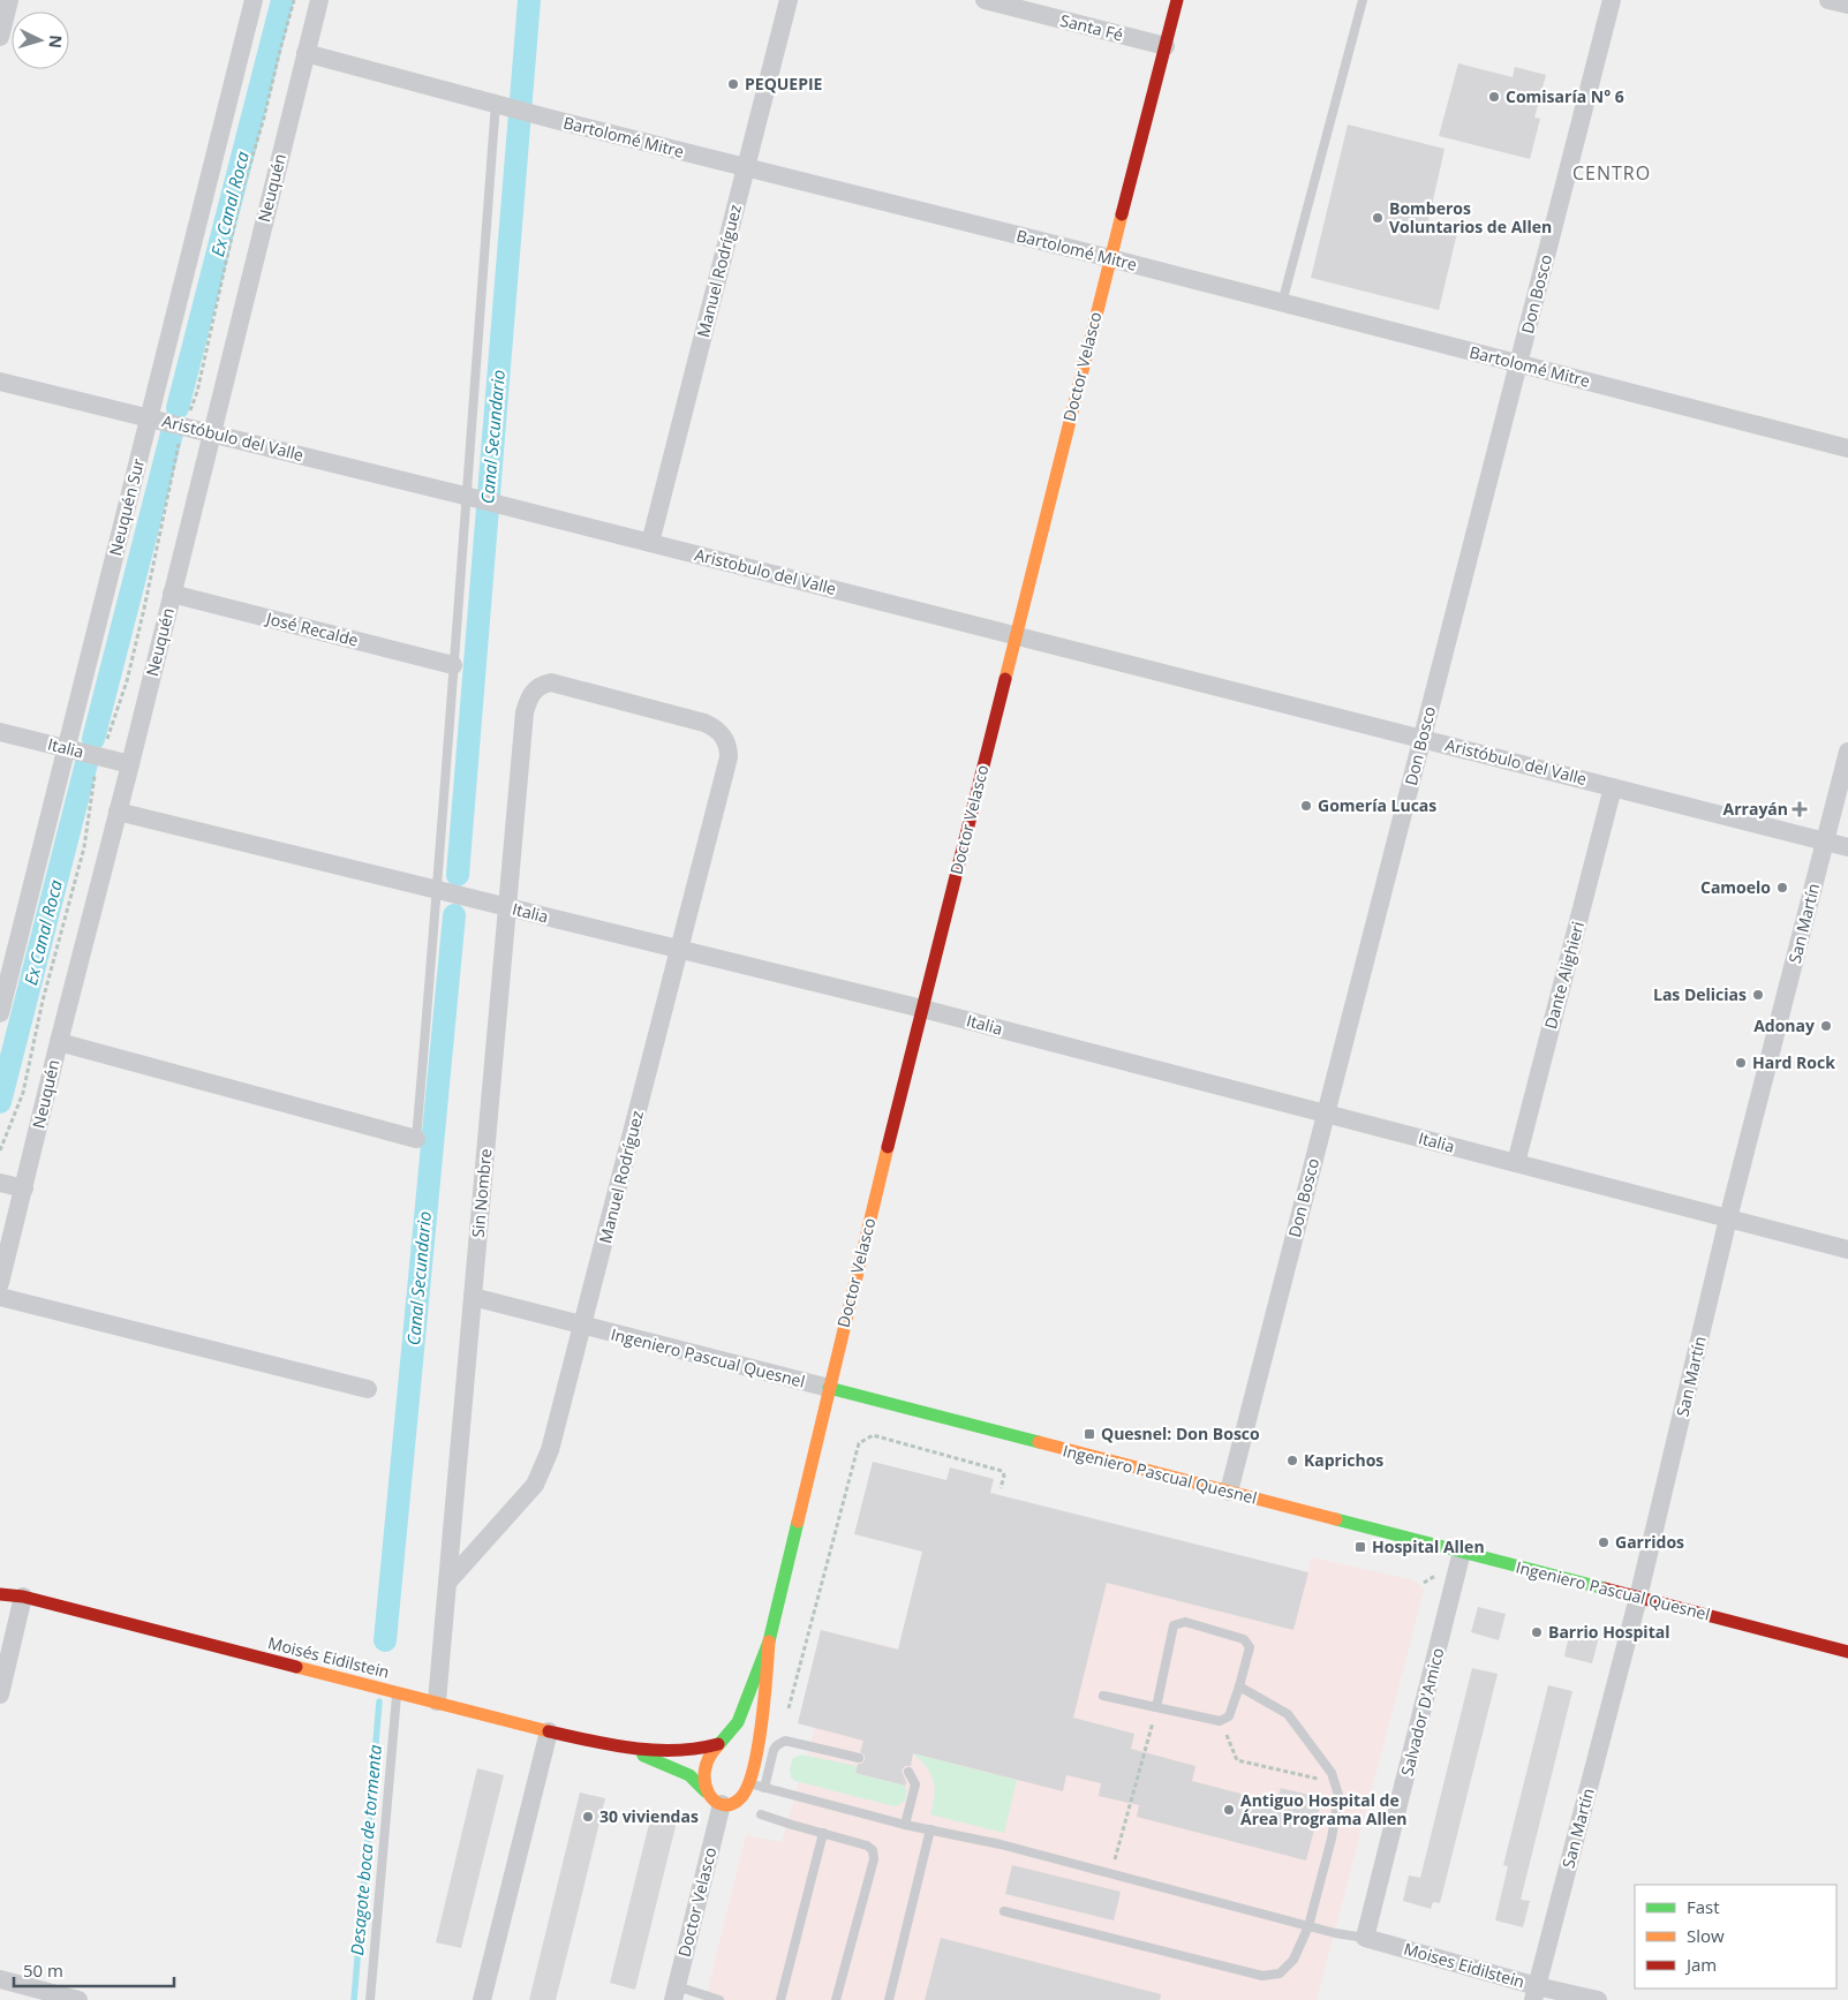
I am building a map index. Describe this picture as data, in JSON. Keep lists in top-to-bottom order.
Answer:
{
  "streets": {
    "main road": ["Doctor Velasco", "Ingeniero Pascual Quesnel", "Moisés Eidilstein"],
    "street": [
      "Santa Fé",
      "Bartolomé Mitre",
      "Neuquén",
      "Manuel Rodríguez",
      "Don Bosco",
      "Aristóbulo del Valle",
      "Neuquén Sur",
      "Aristobulo del Valle",
      "José Recalde",
      "Italia",
      "San Martín",
      "Dante Alighieri",
      "Sin Nombre",
      "Salvador D'Amico",
      "Moises Eidilstein"
    ]
  },
  "crossings": [
    ["Santa Fé", "Doctor Velasco"],
    ["Bartolomé Mitre", "Neuquén"],
    ["Bartolomé Mitre", "Manuel Rodríguez"],
    ["Bartolomé Mitre", "Don Bosco"],
    ["Bartolomé Mitre", "Doctor Velasco"],
    ["Neuquén", "Aristóbulo del Valle"],
    ["Neuquén", "José Recalde"],
    ["Neuquén", "Italia"],
    ["Manuel Rodríguez", "Aristobulo del Valle"],
    ["Manuel Rodríguez", "Italia"],
    ["Manuel Rodríguez", "Sin Nombre"],
    ["Manuel Rodríguez", "Ingeniero Pascual Quesnel"],
    ["Don Bosco", "Aristóbulo del Valle"],
    ["Don Bosco", "Italia"],
    ["Don Bosco", "Ingeniero Pascual Quesnel"],
    ["Doctor Velasco", "Aristóbulo del Valle"],
    ["Doctor Velasco", "Aristobulo del Valle"],
    ["Doctor Velasco", "Italia"],
    ["Doctor Velasco", "Ingeniero Pascual Quesnel"],
    ["Doctor Velasco", "Moisés Eidilstein"],
    ["Aristóbulo del Valle", "Neuquén Sur"],
    ["Aristóbulo del Valle", "Aristobulo del Valle"],
    ["Aristóbulo del Valle", "San Martín"],
    ["Aristóbulo del Valle", "Dante Alighieri"],
    ["Neuquén Sur", "Italia"],
    ["Italia", "San Martín"],
    ["Italia", "Dante Alighieri"],
    ["Italia", "Sin Nombre"],
    ["San Martín", "Ingeniero Pascual Quesnel"],
    ["San Martín", "Moises Eidilstein"],
    ["Sin Nombre", "Ingeniero Pascual Quesnel"],
    ["Sin Nombre", "Moisés Eidilstein"],
    ["Ingeniero Pascual Quesnel", "Salvador D'Amico"],
    ["Salvador D'Amico", "Moises Eidilstein"]
  ],
  "districts": ["CENTRO"],
  "water": ["Ex Canal Roca", "Canal Secundario", "Desagote boca de tormenta"],
  "places": {
    "other": [
      "PEQUEPIE",
      "Comisaría N° 6",
      "Bomberos Voluntarios de Allen",
      "Gomería Lucas",
      "Camoelo",
      "Las Delicias",
      "Adonay",
      "Hard Rock",
      "Kaprichos",
      "Garridos",
      "Barrio Hospital",
      "Antiguo Hospital de Área Programa Allen",
      "30 viviendas"
    ],
    "health": ["Arrayán"],
    "transit": ["Quesnel: Don Bosco", "Hospital Allen"]
  },
  "legend": ["Fast", "Slow", "Jam"],
  "scale_bar": "50 m",
  "north": "right"
}
